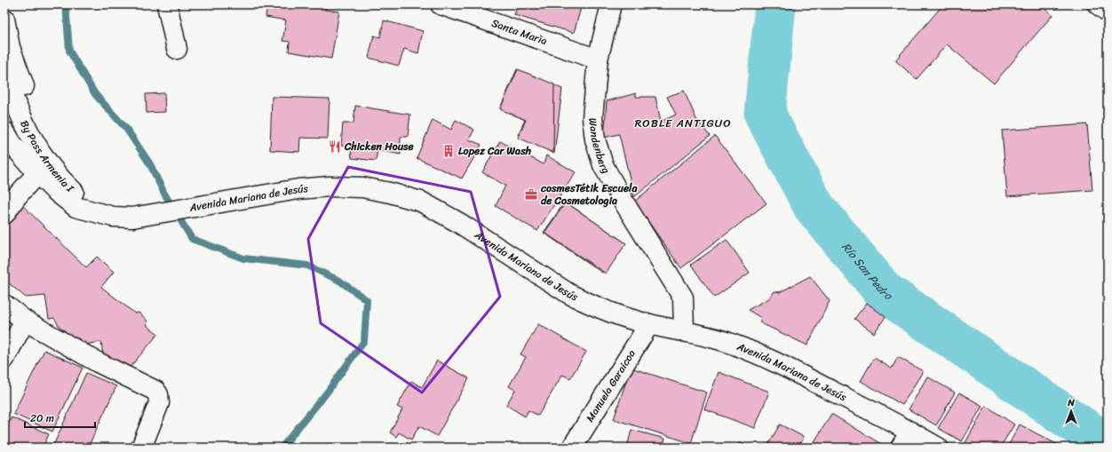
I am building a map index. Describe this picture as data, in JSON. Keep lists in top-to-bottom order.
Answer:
{
  "streets": {
    "street": [
      "Santa Marìa",
      "Wandenberg",
      "By Pass Armenia I",
      "Avenida Mariana de Jesús",
      "Manuela Garaicoa"
    ]
  },
  "crossings": [
    ["Santa Marìa", "Wandenberg"],
    ["Wandenberg", "Avenida Mariana de Jesús"],
    ["By Pass Armenia I", "Avenida Mariana de Jesús"],
    ["Avenida Mariana de Jesús", "Manuela Garaicoa"]
  ],
  "districts": ["ROBLE ANTIGUO"],
  "water": ["Río San Pedro"],
  "places": {
    "restaurant": ["Chicken House"],
    "building": ["Lopez Car Wash"],
    "office": ["cosmesTétik Escuela de Cosmetologia"]
  },
  "scale_bar": "20 m",
  "north": "top"
}
